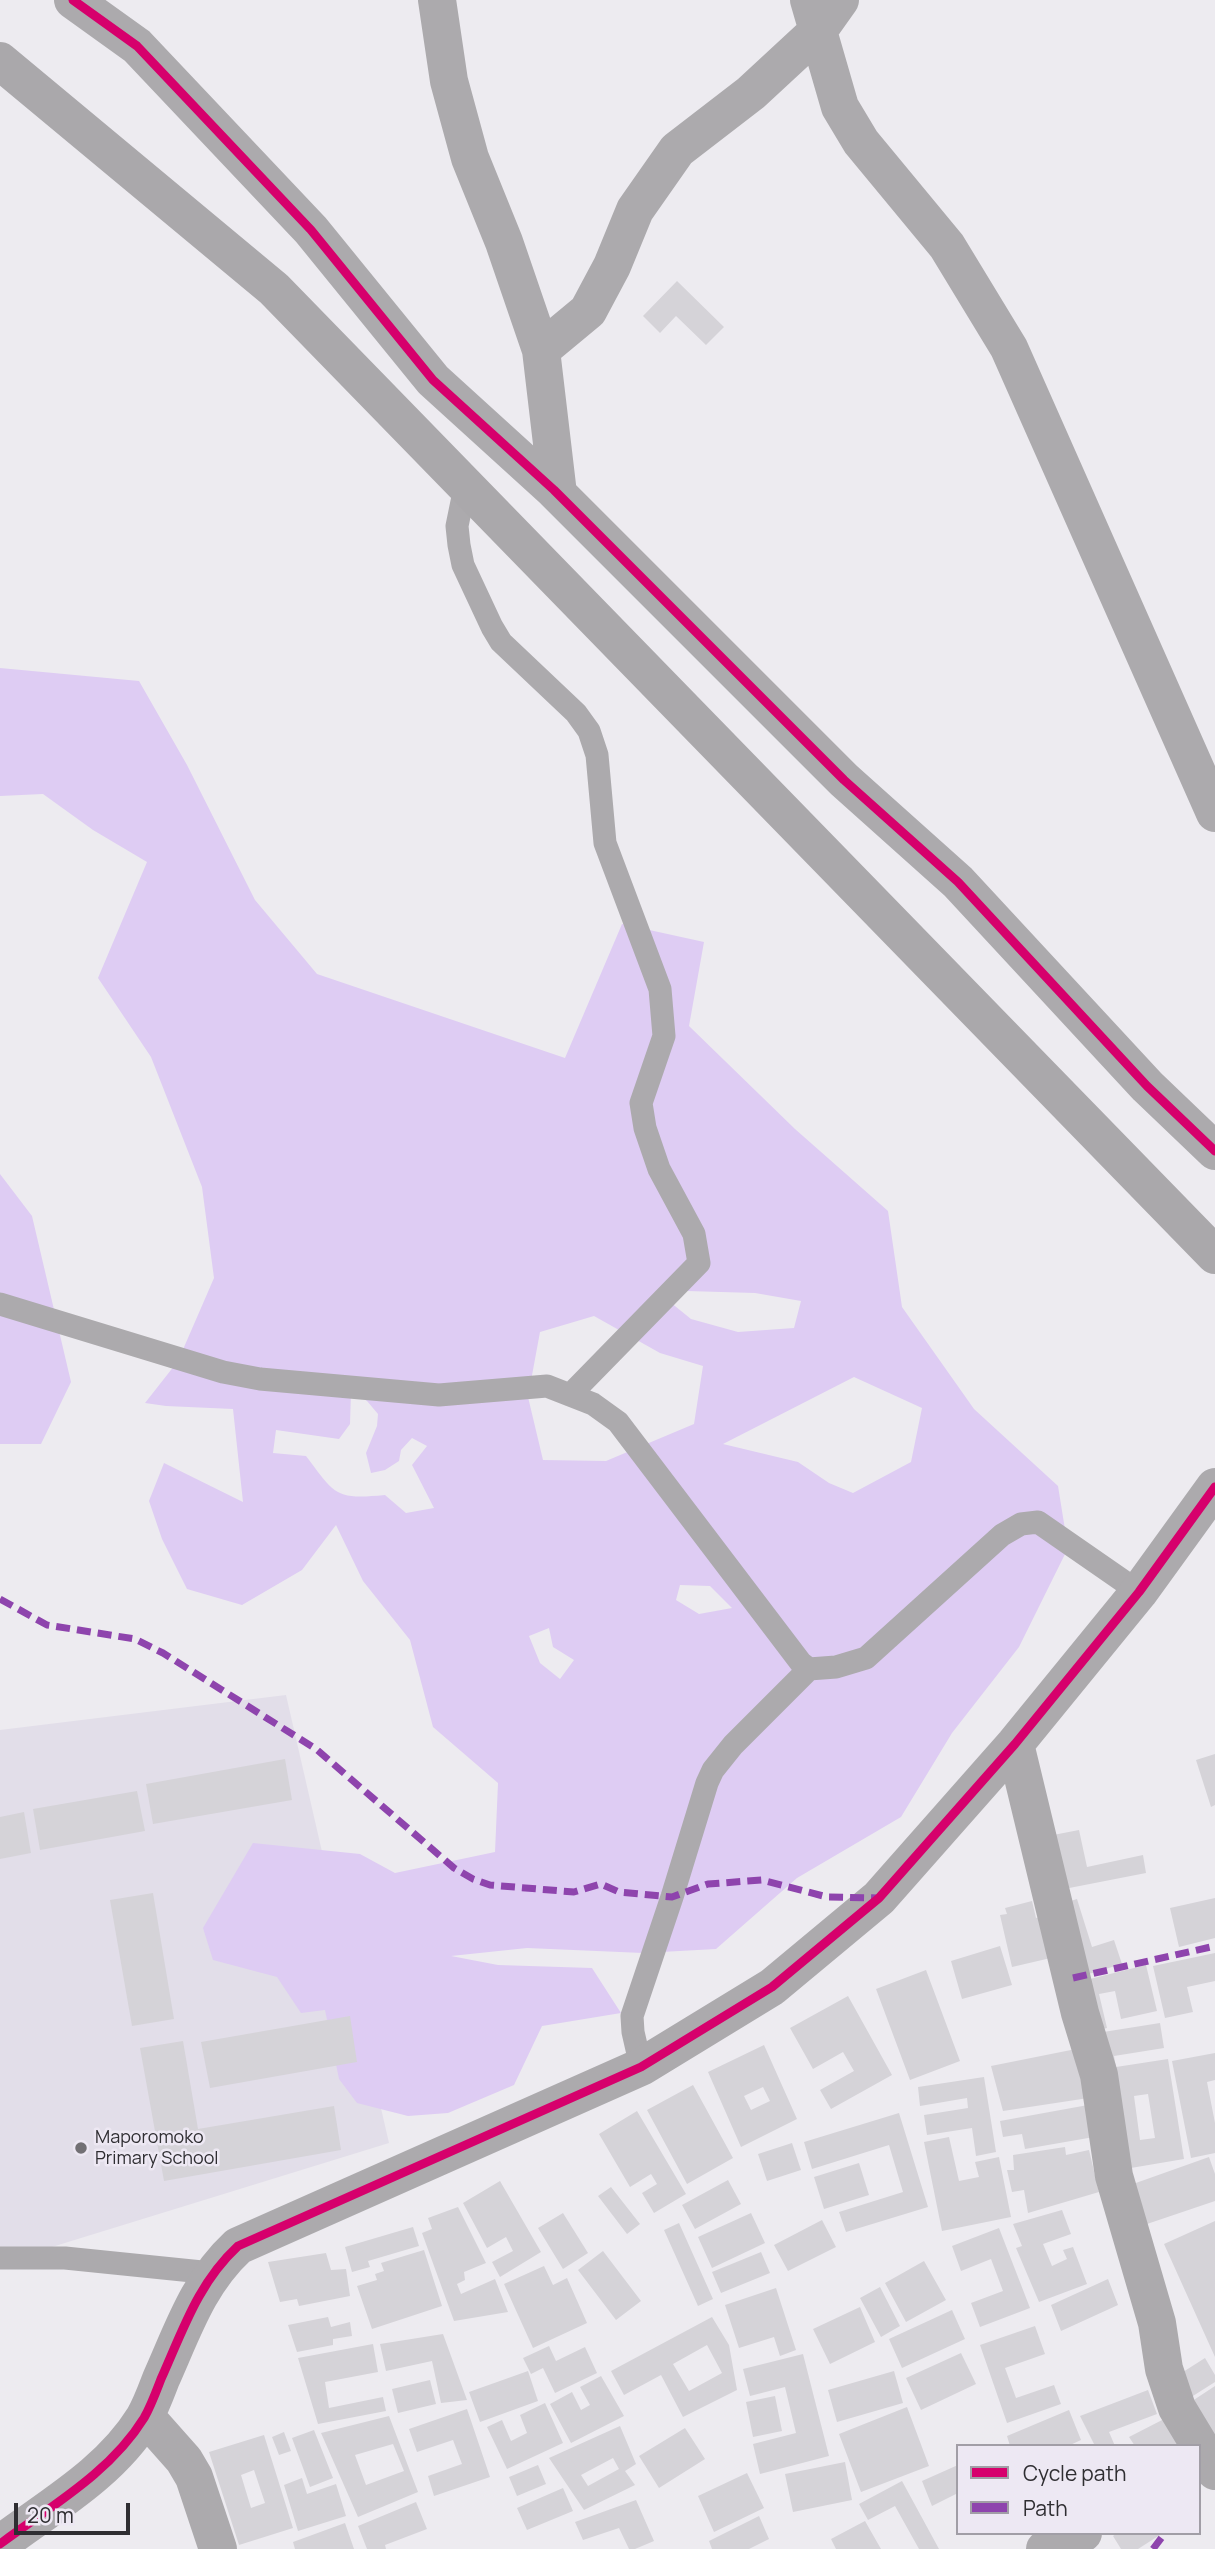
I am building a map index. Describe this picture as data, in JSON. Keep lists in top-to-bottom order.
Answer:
{
  "places": ["Maporomoko Primary School"],
  "legend": ["Cycle path", "Path"],
  "scale_bar": "20 m"
}
